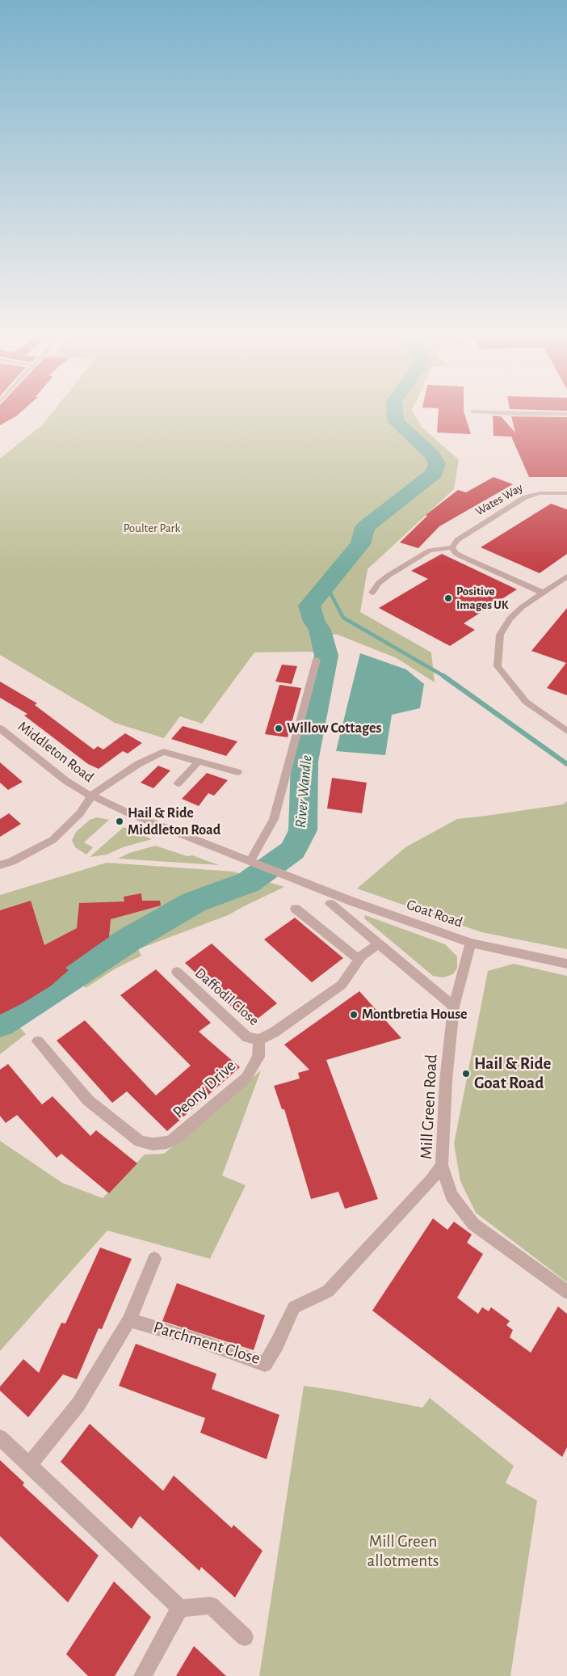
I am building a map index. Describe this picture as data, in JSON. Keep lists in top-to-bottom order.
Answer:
{
  "streets": {
    "street": [
      "Wates Way",
      "Middleton Road",
      "Goat Road",
      "Daffodil Close",
      "Peony Drive",
      "Mill Green Road",
      "Parchment Close"
    ]
  },
  "crossings": [
    ["Middleton Road", "Goat Road"],
    ["Goat Road", "Mill Green Road"],
    ["Daffodil Close", "Peony Drive"],
    ["Mill Green Road", "Parchment Close"]
  ],
  "water": ["River Wandle"],
  "parks": ["Poulter Park", "Mill Green allotments"],
  "places": [
    "Positive Images UK",
    "Willow Cottages",
    "Hail & Ride Middleton Road",
    "Montbretia House",
    "Hail & Ride Goat Road"
  ]
}
